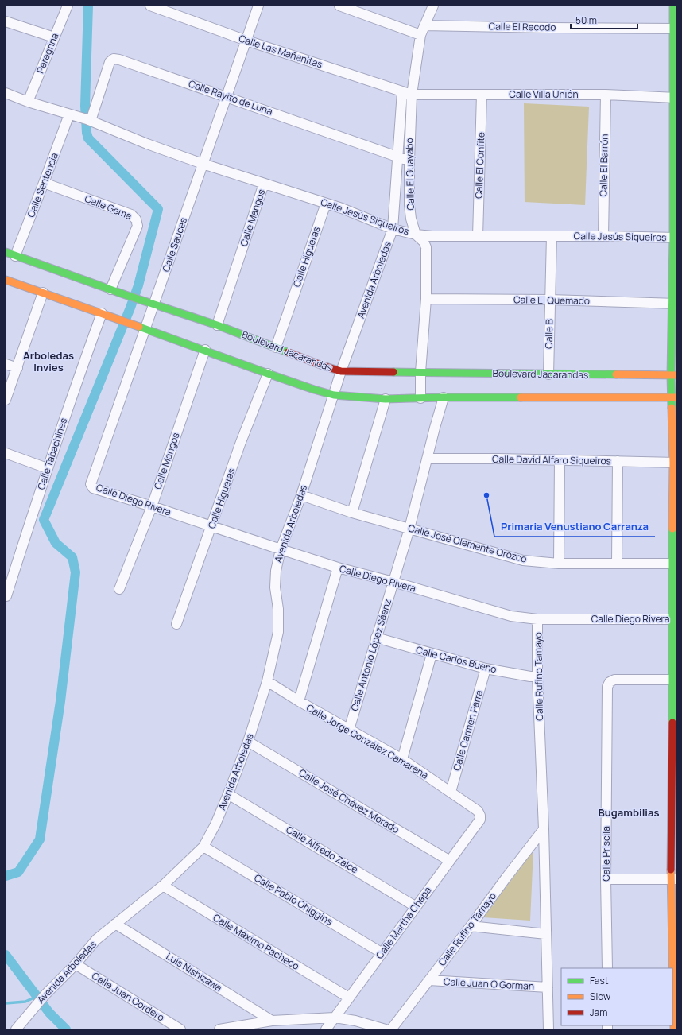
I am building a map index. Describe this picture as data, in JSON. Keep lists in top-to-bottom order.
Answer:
{
  "streets": {
    "main road": ["Boulevard Jacarandas"],
    "street": [
      "Calle El Recodo",
      "Calle Las Mañanitas",
      "Peregrina",
      "Calle Villa Unión",
      "Calle Rayito de Luna",
      "Calle El Confite",
      "Calle El Barrón",
      "Calle El Guayabo",
      "Calle Sentencia",
      "Calle Gema",
      "Calle Jesús Siqueiros",
      "Calle Mangos",
      "Calle Sauces",
      "Calle Higueras",
      "Avenida Arboledas",
      "Calle El Quemado",
      "Calle B",
      "Calle Tabachines",
      "Calle David Alfaro Siqueiros",
      "Calle Diego Rivera",
      "Calle José Clemente Orozco",
      "Calle Antonio López Sáenz",
      "Calle Carlos Bueno",
      "Calle Rufino Tamayo",
      "Calle Carmen Parra",
      "Calle Jorge González Camarena",
      "Calle José Chávez Morado",
      "Calle Alfredo Zalce",
      "Calle Priscila",
      "Calle Pablo Ohiggins",
      "Calle Martha Chapa",
      "Calle Máximo Pacheco",
      "Luis Nishizawa",
      "Calle Juan O Gorman",
      "Calle Juan Cordero"
    ]
  },
  "crossings": [
    ["Calle El Recodo", "Calle El Guayabo"],
    ["Calle Las Mañanitas", "Calle Villa Unión"],
    ["Calle Las Mañanitas", "Calle El Guayabo"],
    ["Calle Las Mañanitas", "Calle Sauces"],
    ["Calle Las Mañanitas", "Avenida Arboledas"],
    ["Peregrina", "Calle Jesús Siqueiros"],
    ["Calle Villa Unión", "Calle El Confite"],
    ["Calle Villa Unión", "Calle El Barrón"],
    ["Calle Villa Unión", "Calle El Guayabo"],
    ["Calle Rayito de Luna", "Calle El Guayabo"],
    ["Calle Rayito de Luna", "Calle Jesús Siqueiros"],
    ["Calle Rayito de Luna", "Calle Sauces"],
    ["Calle Rayito de Luna", "Avenida Arboledas"],
    ["Calle El Confite", "Calle Jesús Siqueiros"],
    ["Calle El Barrón", "Calle Jesús Siqueiros"],
    ["Calle El Guayabo", "Calle Jesús Siqueiros"],
    ["Calle El Guayabo", "Calle El Quemado"],
    ["Calle El Guayabo", "Boulevard Jacarandas"],
    ["Calle Sentencia", "Calle Gema"],
    ["Calle Sentencia", "Calle Jesús Siqueiros"],
    ["Calle Sentencia", "Boulevard Jacarandas"],
    ["Calle Gema", "Boulevard Jacarandas"],
    ["Calle Jesús Siqueiros", "Calle Mangos"],
    ["Calle Jesús Siqueiros", "Calle Sauces"],
    ["Calle Jesús Siqueiros", "Calle Higueras"],
    ["Calle Jesús Siqueiros", "Avenida Arboledas"],
    ["Calle Jesús Siqueiros", "Calle B"],
    ["Calle Mangos", "Boulevard Jacarandas"],
    ["Calle Mangos", "Calle Diego Rivera"],
    ["Calle Sauces", "Boulevard Jacarandas"],
    ["Calle Sauces", "Calle Diego Rivera"],
    ["Calle Higueras", "Boulevard Jacarandas"],
    ["Calle Higueras", "Calle Diego Rivera"],
    ["Avenida Arboledas", "Boulevard Jacarandas"],
    ["Avenida Arboledas", "Calle Diego Rivera"],
    ["Avenida Arboledas", "Calle José Clemente Orozco"],
    ["Avenida Arboledas", "Calle Jorge González Camarena"],
    ["Avenida Arboledas", "Calle José Chávez Morado"],
    ["Avenida Arboledas", "Calle Alfredo Zalce"],
    ["Avenida Arboledas", "Calle Pablo Ohiggins"],
    ["Avenida Arboledas", "Calle Máximo Pacheco"],
    ["Avenida Arboledas", "Luis Nishizawa"],
    ["Avenida Arboledas", "Calle Juan Cordero"],
    ["Calle El Quemado", "Calle B"],
    ["Calle B", "Boulevard Jacarandas"],
    ["Calle David Alfaro Siqueiros", "Calle Antonio López Sáenz"],
    ["Calle Diego Rivera", "Calle Antonio López Sáenz"],
    ["Calle Diego Rivera", "Calle Rufino Tamayo"],
    ["Calle José Clemente Orozco", "Calle Antonio López Sáenz"],
    ["Calle Antonio López Sáenz", "Calle Carlos Bueno"],
    ["Calle Antonio López Sáenz", "Calle Jorge González Camarena"],
    ["Calle Carlos Bueno", "Calle Rufino Tamayo"],
    ["Calle Carlos Bueno", "Calle Carmen Parra"],
    ["Calle Rufino Tamayo", "Calle Juan O Gorman"],
    ["Calle Carmen Parra", "Calle Jorge González Camarena"],
    ["Calle Jorge González Camarena", "Calle Martha Chapa"],
    ["Calle José Chávez Morado", "Calle Martha Chapa"],
    ["Calle Alfredo Zalce", "Calle Martha Chapa"],
    ["Calle Pablo Ohiggins", "Calle Martha Chapa"],
    ["Calle Martha Chapa", "Calle Máximo Pacheco"]
  ],
  "districts": ["Arboledas Invies", "Bugambilias"],
  "places": ["Primaria Venustiano Carranza"],
  "legend": ["Fast", "Slow", "Jam"],
  "scale_bar": "50 m"
}
